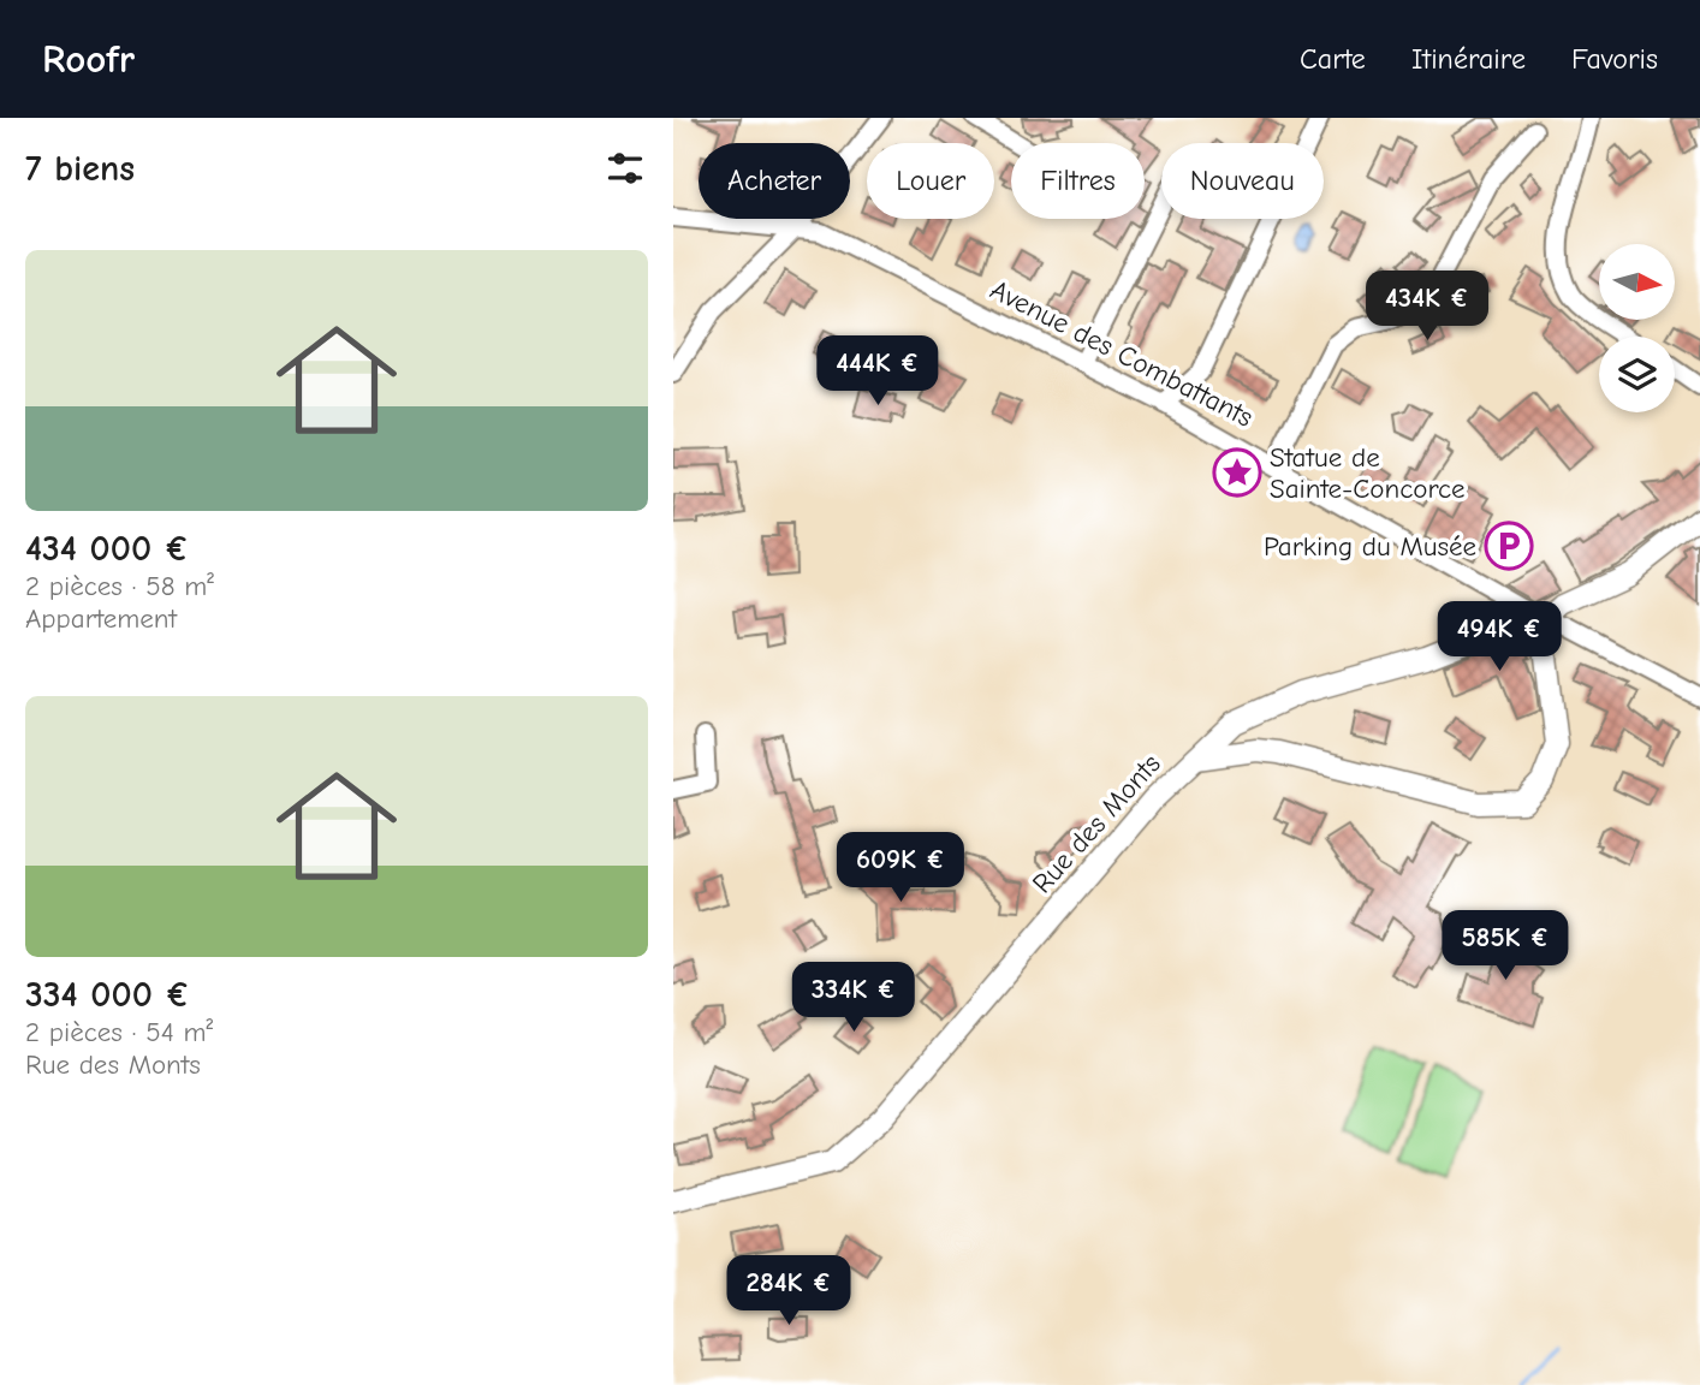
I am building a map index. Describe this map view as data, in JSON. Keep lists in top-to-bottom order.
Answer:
{
  "streets": {
    "street": ["Avenue des Combattants", "Rue des Monts"]
  },
  "crossings": [
    ["Avenue des Combattants", "Rue des Monts"]
  ],
  "places": {
    "place": ["Statue de Sainte-Concorce"],
    "parking": ["Parking du Musée"]
  },
  "north": "right",
  "page": {
    "header": "Roofr",
    "nav": ["Carte", "Itinéraire", "Favoris"],
    "heading": "7 biens",
    "chip": [
      "Acheter",
      "Louer",
      "Filtres",
      "Nouveau"
    ],
    "list": [
      {
        "name": "434 000 €",
        "note": "2 pièces · 58 m² · Appartement"
      },
      {
        "name": "334 000 €",
        "note": "2 pièces · 54 m² · Rue des Monts"
      }
    ],
    "price": [
      "434K €",
      "444K €",
      "494K €",
      "609K €",
      "585K €",
      "334K €",
      "284K €"
    ]
  }
}
